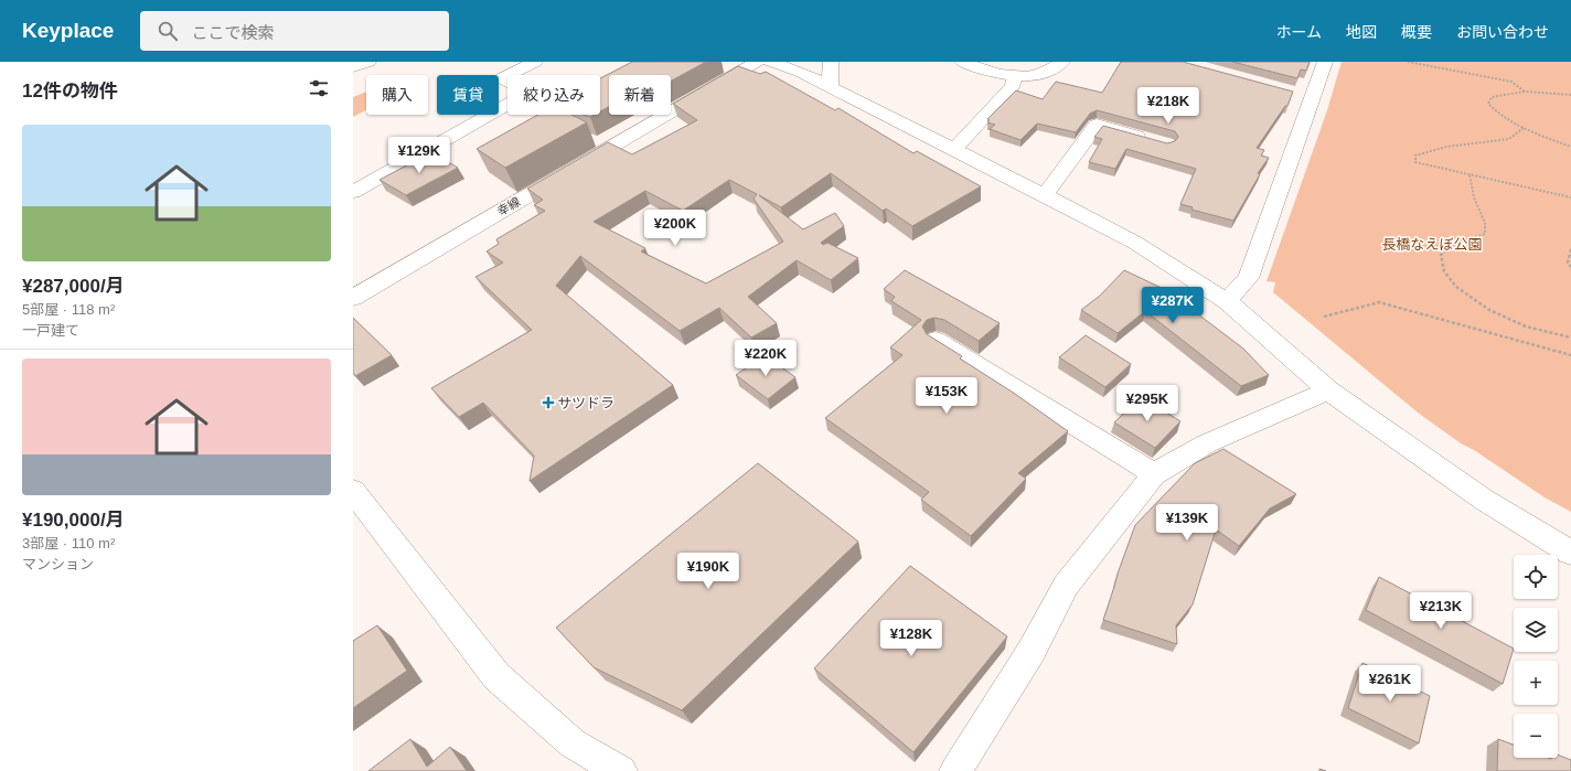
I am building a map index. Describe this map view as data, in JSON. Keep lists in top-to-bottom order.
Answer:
{
  "streets": {
    "street": ["幸線"]
  },
  "parks": ["長橋なえぼ公園"],
  "places": {
    "health": ["サツドラ"]
  },
  "page": {
    "header": "Keyplace",
    "search": "ここで検索",
    "nav": [
      "ホーム",
      "地図",
      "概要",
      "お問い合わせ"
    ],
    "heading": "12件の物件",
    "chip": [
      "購入",
      "賃貸",
      "絞り込み",
      "新着"
    ],
    "price": [
      "¥218K",
      "¥129K",
      "¥200K",
      "¥287K",
      "¥220K",
      "¥153K",
      "¥295K",
      "¥139K",
      "¥190K",
      "¥213K",
      "¥128K",
      "¥261K"
    ],
    "list": [
      {
        "name": "¥287,000/月",
        "note": "5部屋 · 118 m² · 一戸建て"
      },
      {
        "name": "¥190,000/月",
        "note": "3部屋 · 110 m² · マンション"
      }
    ],
    "map_buttons": ["+", "−"]
  }
}
